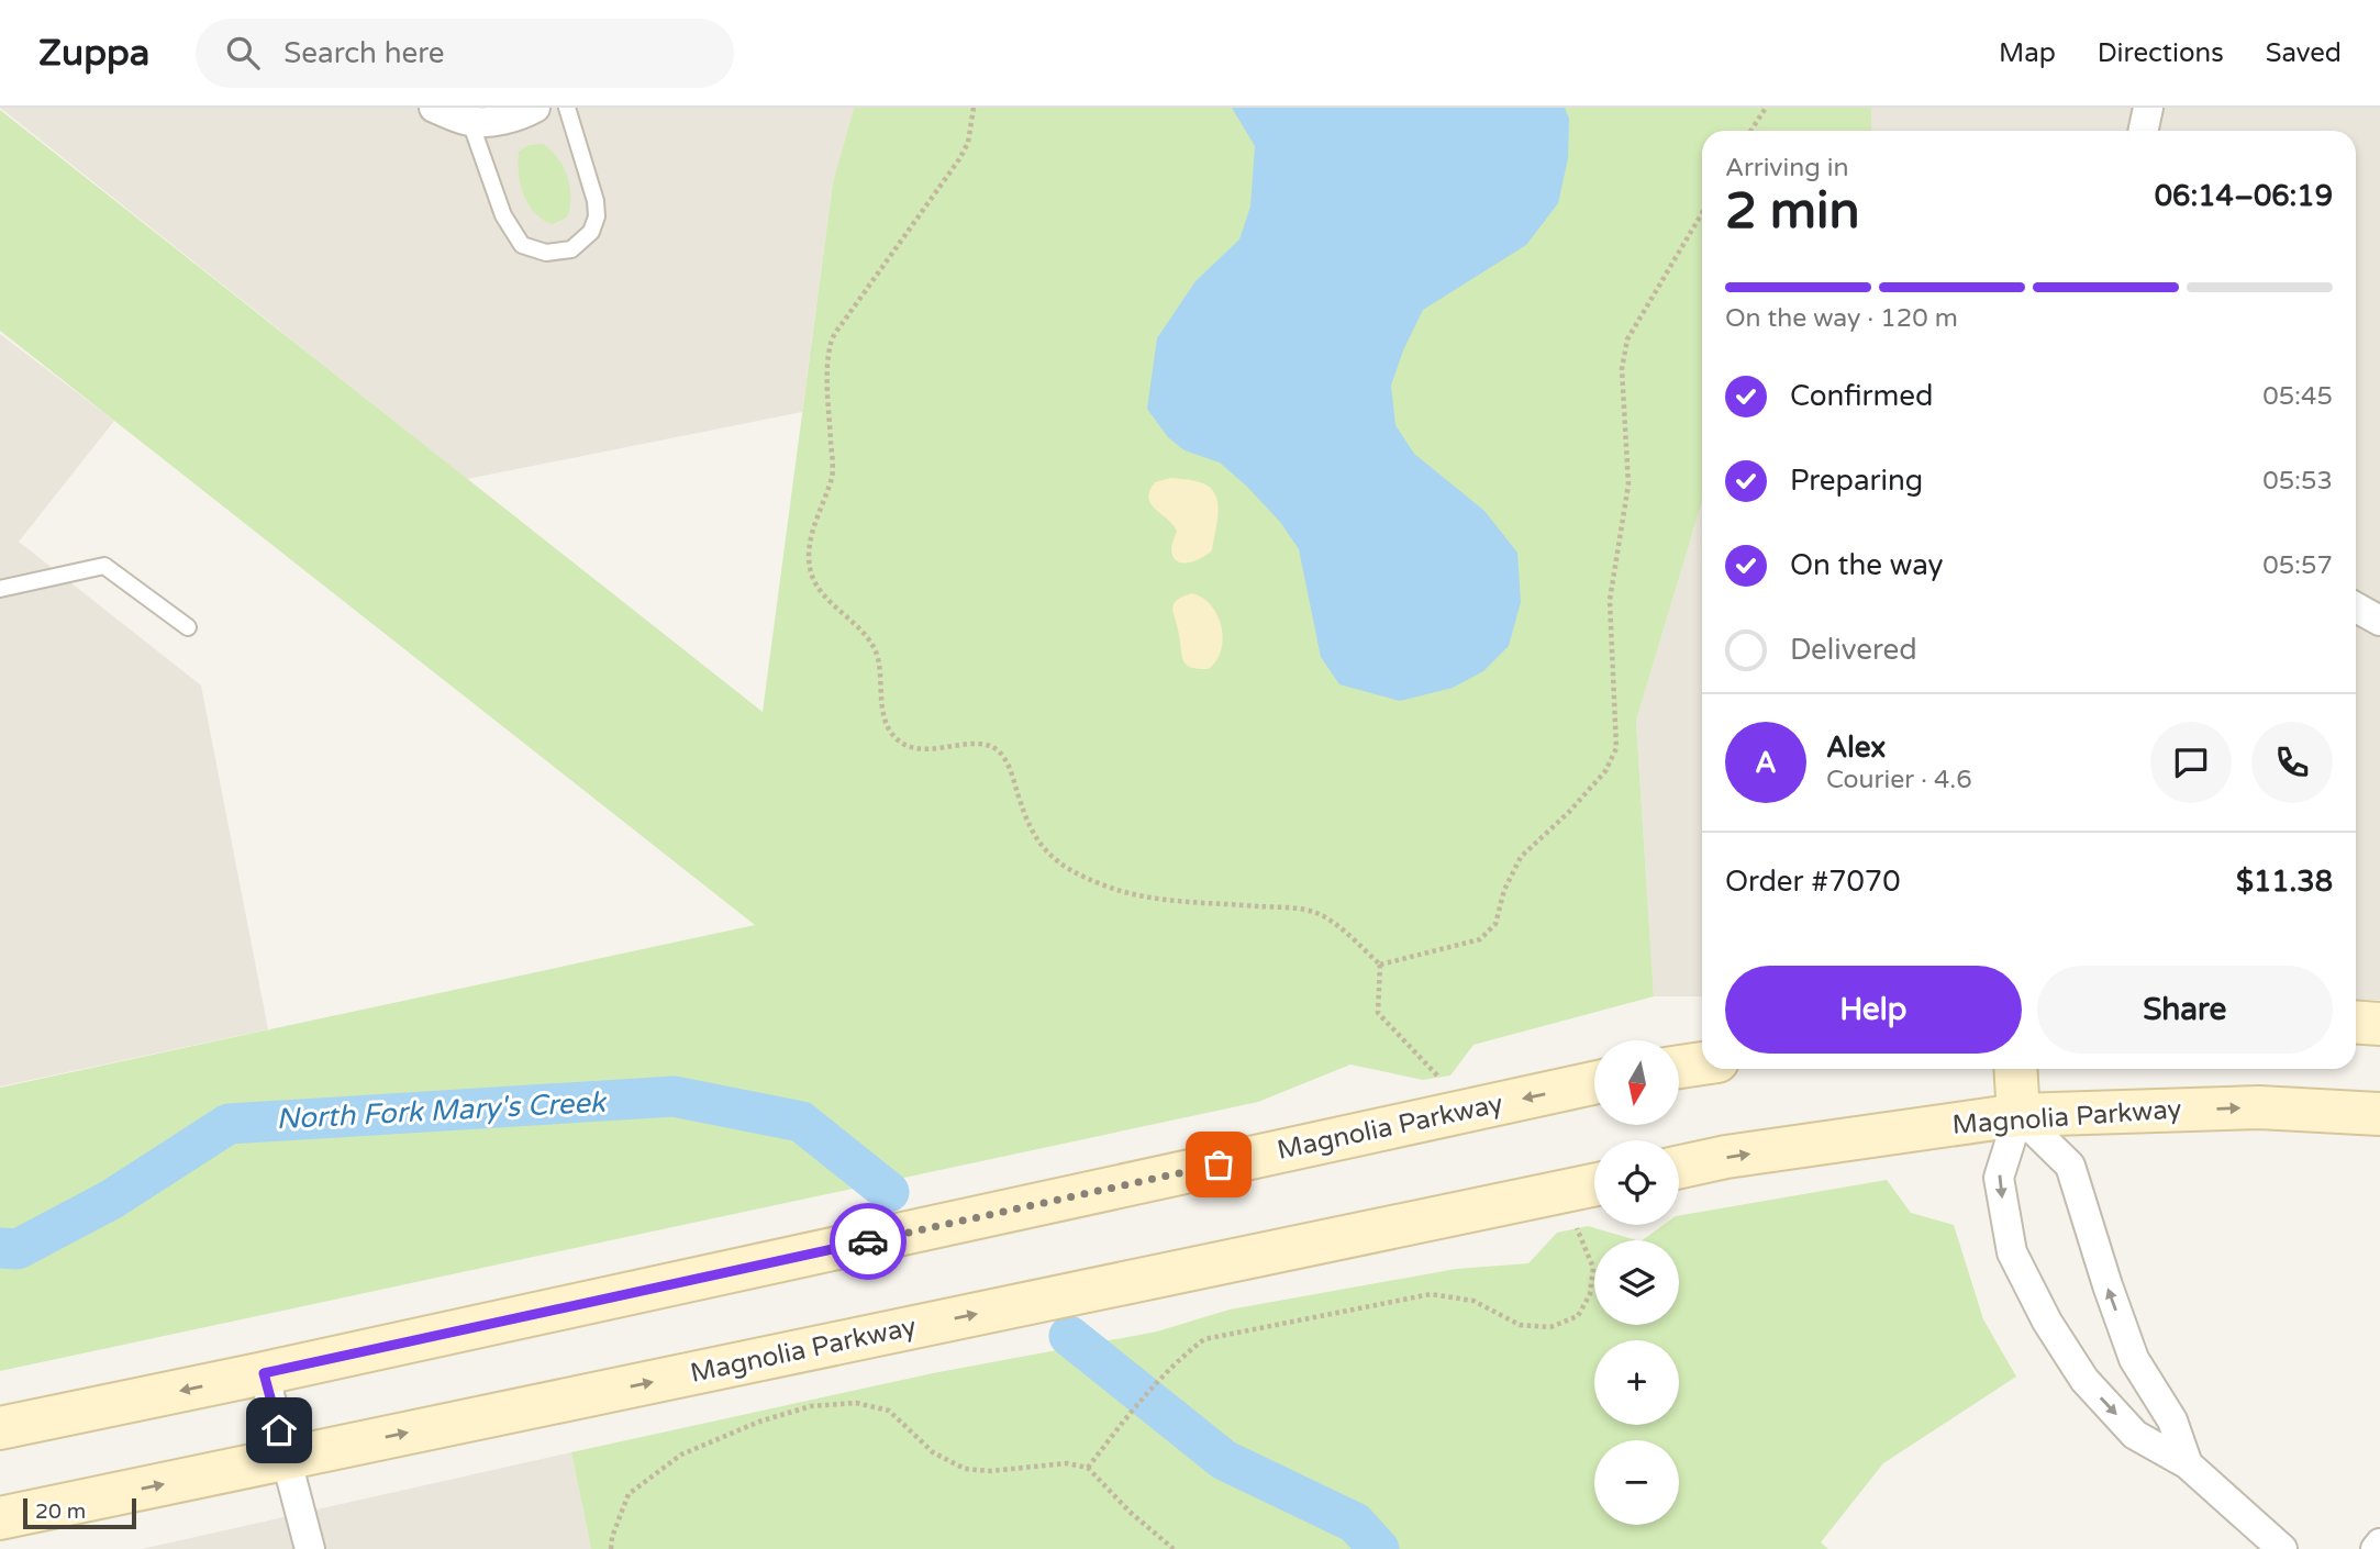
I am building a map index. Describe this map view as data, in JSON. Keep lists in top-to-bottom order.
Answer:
{
  "streets": {
    "main road": ["Magnolia Parkway"]
  },
  "water": ["North Fork Mary's Creek"],
  "scale_bar": "20 m",
  "north": "bottom",
  "page": {
    "header": "Zuppa",
    "search": "Search here",
    "nav": ["Map", "Directions", "Saved"],
    "heading": ["2 min", "Arriving in", "06:14–06:19"],
    "panel": [
      "Alex",
      "Courier · 4.6",
      "Order #7070",
      "$11.38"
    ],
    "bar": "On the way · 120 m",
    "list": [
      ["Confirmed", "05:45"],
      ["Preparing", "05:53"],
      ["On the way", "05:57"],
      "Delivered"
    ],
    "round": "A",
    "buttons": ["Help", "Share"],
    "map_buttons": ["+", "−"],
    "scale": "20 m"
  }
}
